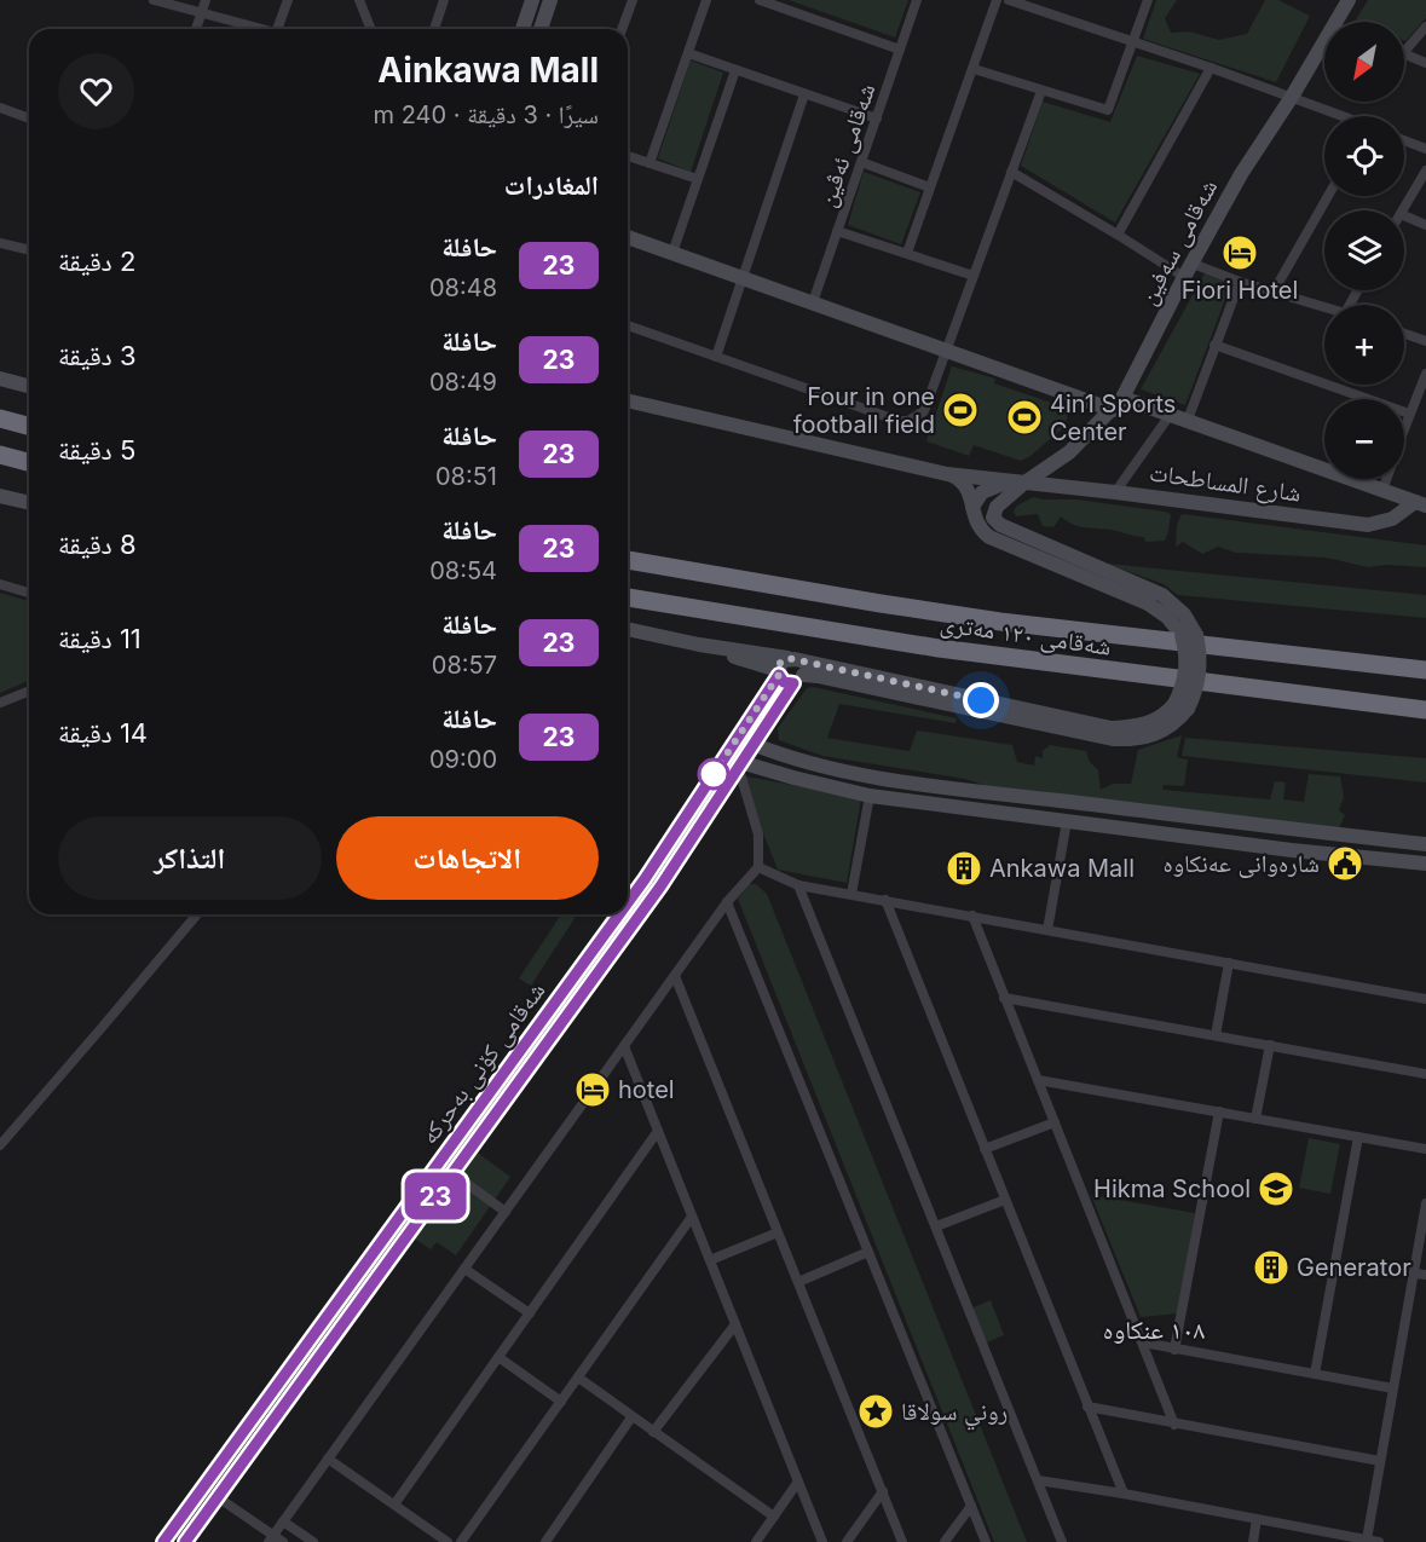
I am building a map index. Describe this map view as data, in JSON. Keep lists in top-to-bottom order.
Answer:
{
  "streets": {
    "highway": ["شەقامی ١٢٠ مەتری"],
    "street": [
      "شەقامی ئەڤین",
      "شەقامی سەفین",
      "شارع المساطحات",
      "شەقامی کۆنی بەحرکە"
    ]
  },
  "crossings": [
    ["شەقامی سەفین", "شارع المساطحات"]
  ],
  "districts": ["١٠٨ عنکاوە"],
  "places": {
    "hotel": ["Fiori Hotel", "hotel"],
    "sports": ["Four in one football field", "4in1 Sports Center"],
    "public building": ["شارەوانی عەنکاوە"],
    "building": ["Ankawa Mall", "Generator"],
    "school or university": ["Hikma School"],
    "place": ["روني سولاقا"]
  },
  "lines": ["bus line 23"],
  "north": "bottom left",
  "page": {
    "on_map": "23",
    "map_buttons": ["+", "−"],
    "heading": [
      ["Ainkawa Mall", "سيرًا · 3 دقيقة · 240 m"],
      "المغادرات"
    ],
    "list": [
      {
        "mark": "23",
        "name": "حافلة",
        "note": "08:48",
        "value": "2 دقيقة"
      },
      {
        "mark": "23",
        "name": "حافلة",
        "note": "08:49",
        "value": "3 دقيقة"
      },
      {
        "mark": "23",
        "name": "حافلة",
        "note": "08:51",
        "value": "5 دقيقة"
      },
      {
        "mark": "23",
        "name": "حافلة",
        "note": "08:54",
        "value": "8 دقيقة"
      },
      {
        "mark": "23",
        "name": "حافلة",
        "note": "08:57",
        "value": "11 دقيقة"
      },
      {
        "mark": "23",
        "name": "حافلة",
        "note": "09:00",
        "value": "14 دقيقة"
      }
    ],
    "buttons": ["الاتجاهات", "التذاكر"]
  }
}
